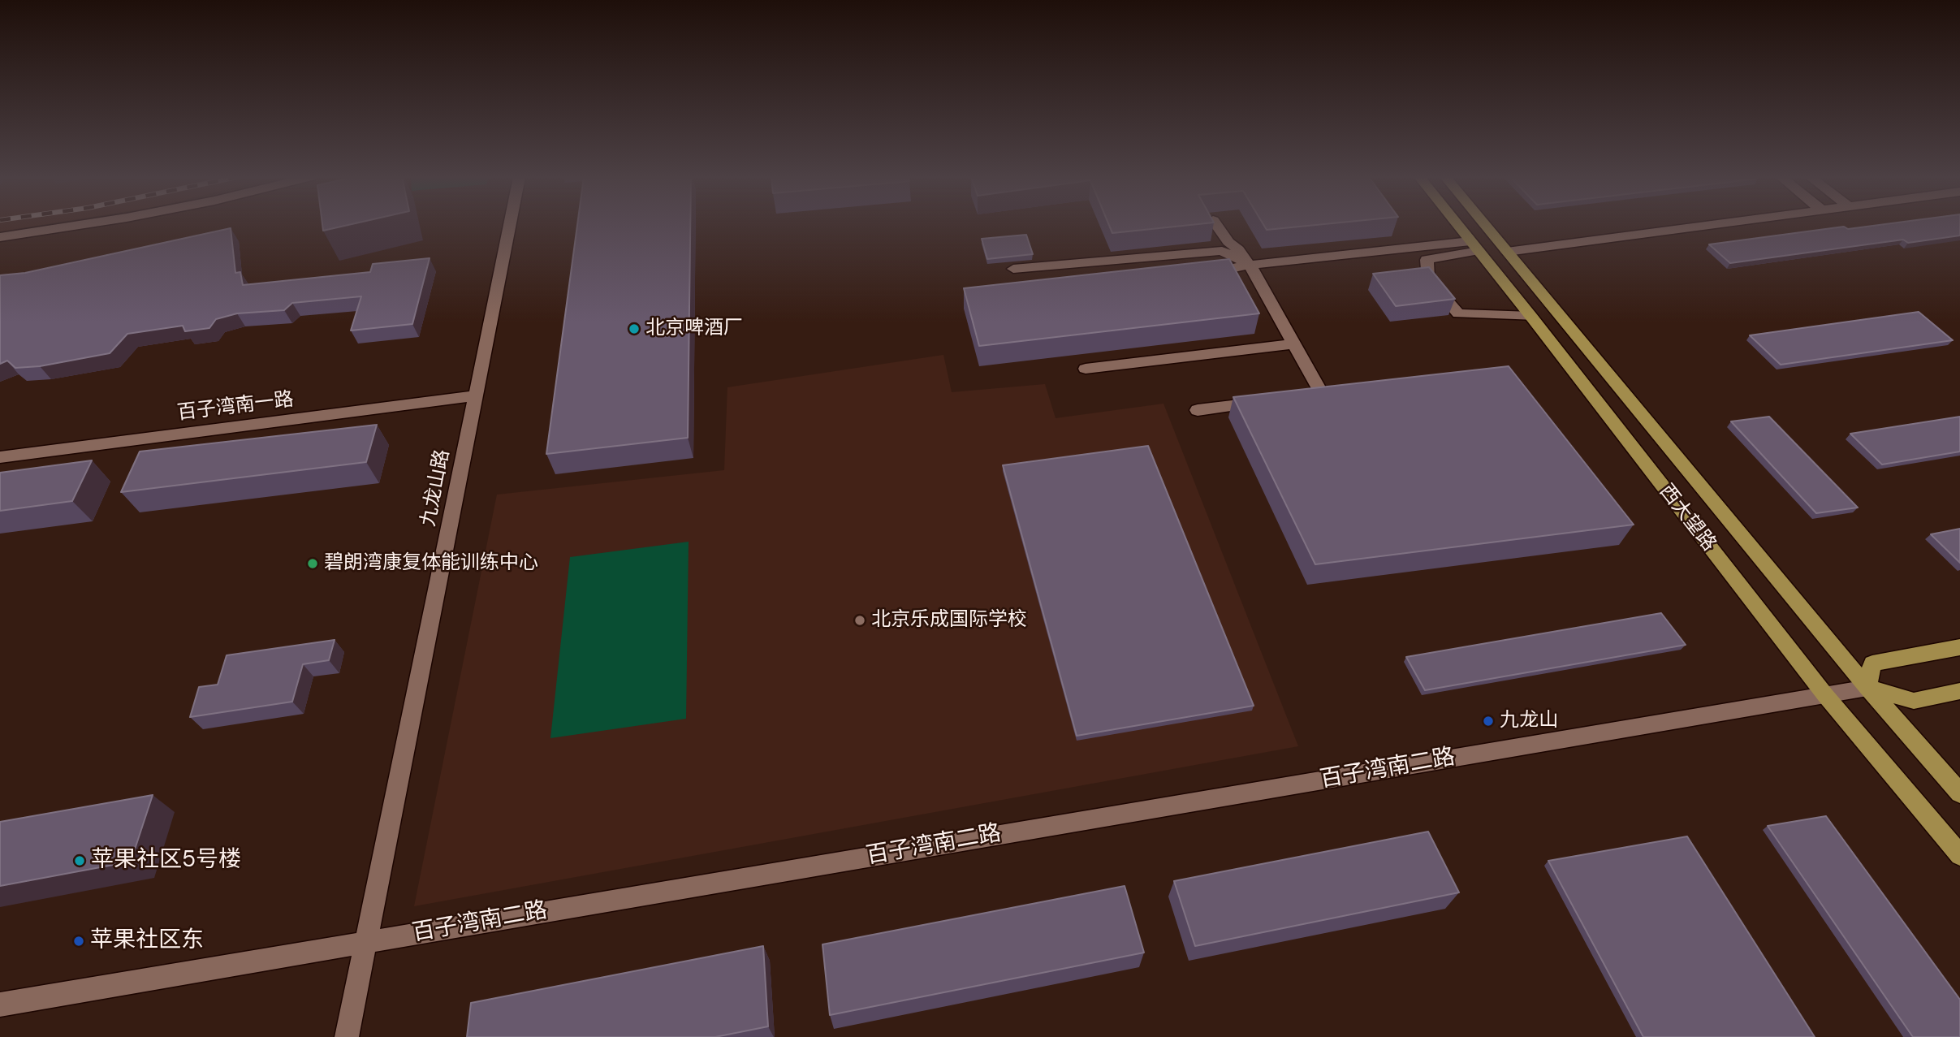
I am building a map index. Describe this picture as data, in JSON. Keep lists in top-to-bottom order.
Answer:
{
  "streets": {
    "main road": ["西大望路"],
    "street": ["百子湾南一路", "九龙山路", "百子湾南二路"]
  },
  "crossings": [
    ["百子湾南一路", "九龙山路"],
    ["九龙山路", "百子湾南二路"],
    ["西大望路", "百子湾南二路"]
  ],
  "places": [
    "北京啤酒厂",
    "碧朗湾康复体能训练中心",
    "北京乐成国际学校",
    "九龙山",
    "苹果社区5号楼",
    "苹果社区东"
  ]
}
